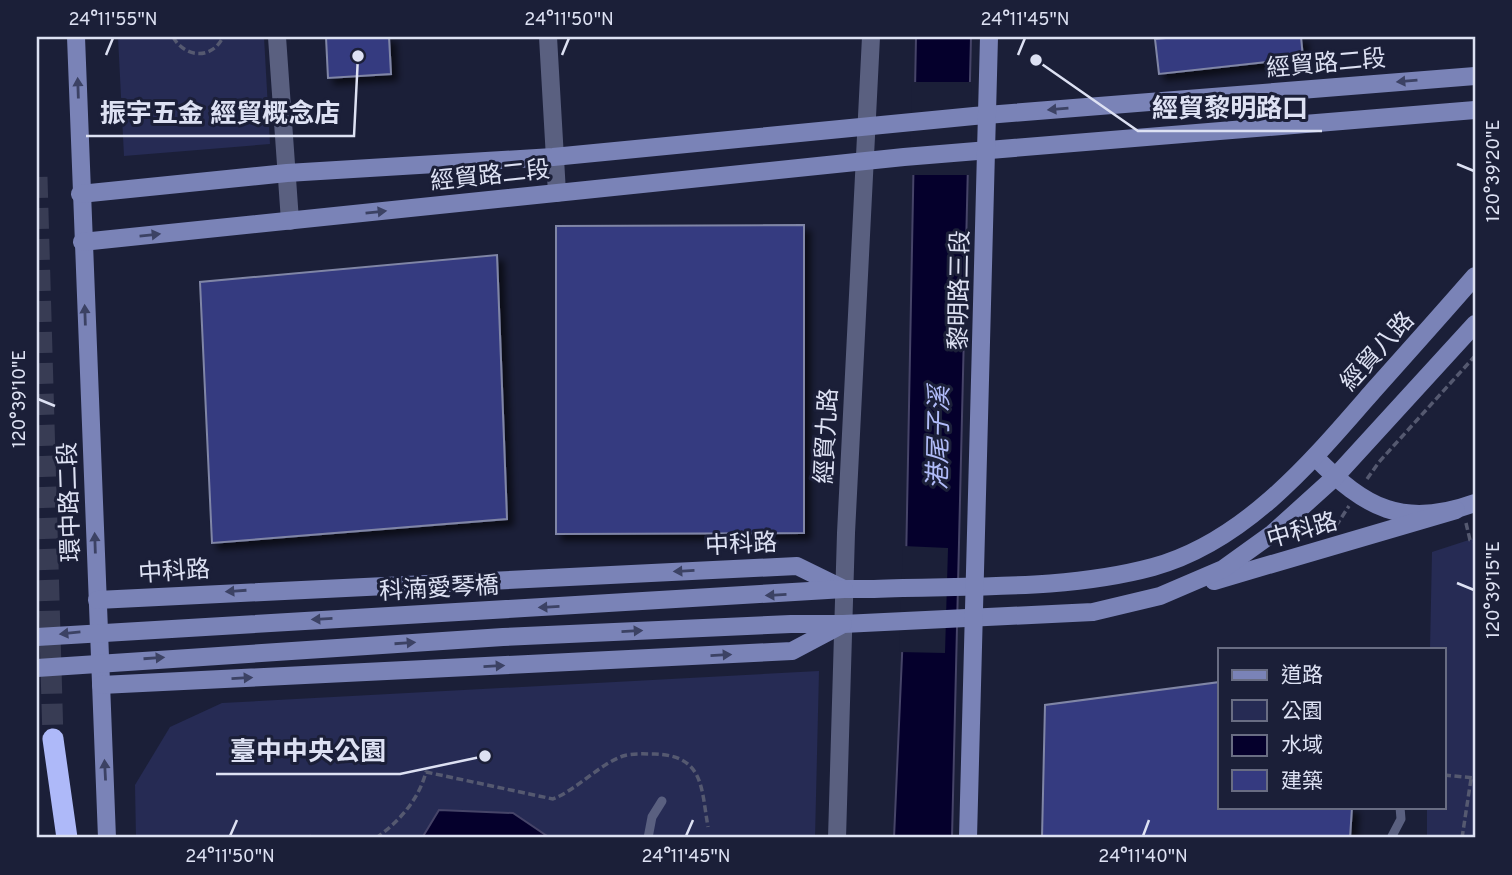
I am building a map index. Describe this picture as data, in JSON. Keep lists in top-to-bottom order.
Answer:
{
  "streets": {
    "street": [
      "經貿路二段",
      "黎明路三段",
      "經貿八路",
      "經貿九路",
      "環中路二段",
      "中科路",
      "科湳愛琴橋"
    ]
  },
  "crossings": [
    ["經貿路二段", "黎明路三段"],
    ["經貿路二段", "經貿九路"],
    ["經貿路二段", "環中路二段"],
    ["黎明路三段", "中科路"],
    ["經貿八路", "中科路"],
    ["經貿九路", "中科路"],
    ["經貿九路", "科湳愛琴橋"],
    ["環中路二段", "中科路"],
    ["中科路", "科湳愛琴橋"]
  ],
  "one_way": ["環中路二段"],
  "water": ["港尾子溪"],
  "places": ["振宇五金 經貿概念店", "經貿黎明路口", "臺中中央公園"],
  "legend": [
    "道路",
    "公園",
    "水域",
    "建築"
  ],
  "coordinates": [
    "24°11'55\"N",
    "24°11'50\"N",
    "24°11'45\"N",
    "120°39'20\"E",
    "120°39'10\"E",
    "120°39'15\"E",
    "24°11'40\"N"
  ]
}
